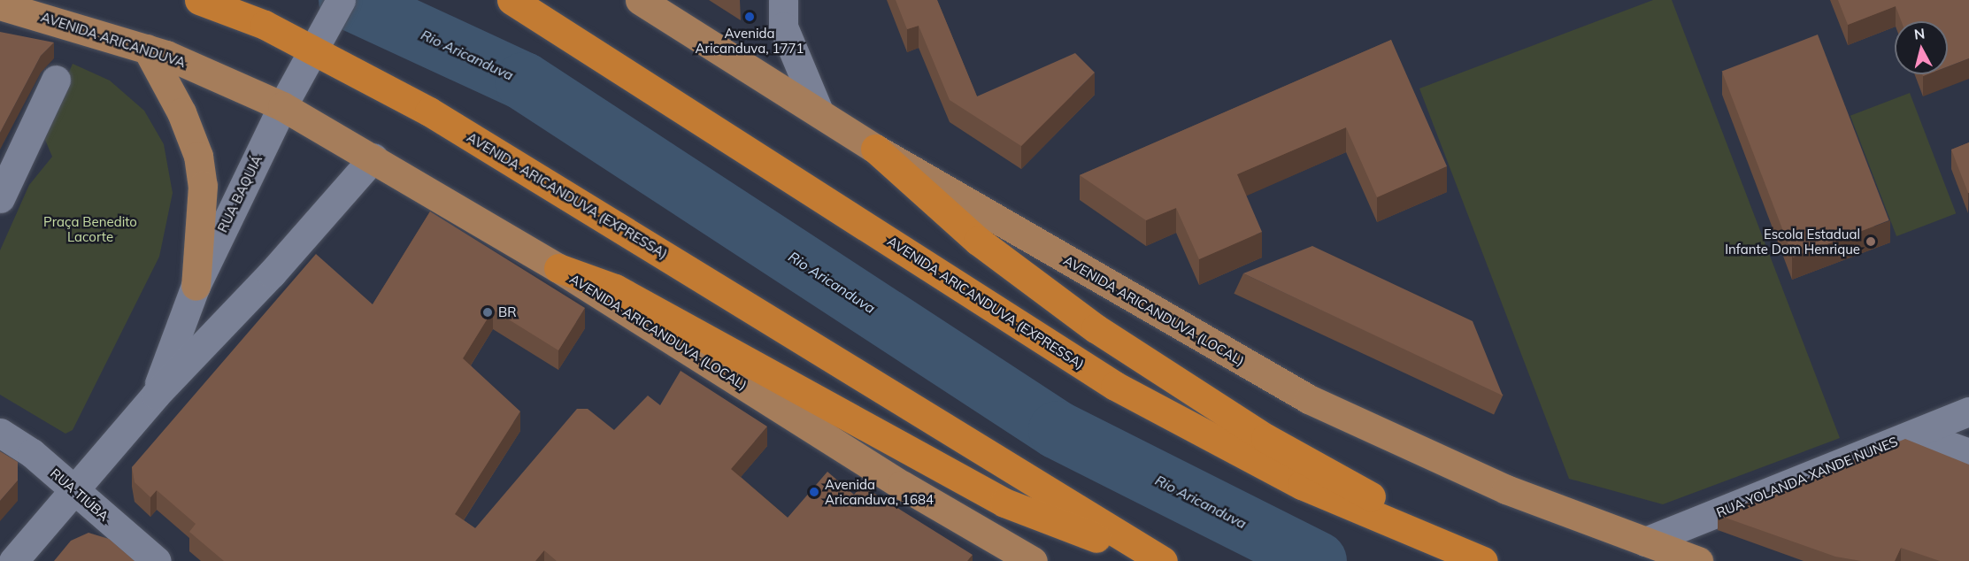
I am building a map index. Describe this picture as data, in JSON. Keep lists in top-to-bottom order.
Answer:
{
  "streets": {
    "highway": ["AVENIDA ARICANDUVA (EXPRESSA)"],
    "main road": ["AVENIDA ARICANDUVA", "AVENIDA ARICANDUVA (LOCAL)"],
    "street": ["RUA BAQUIÁ", "RUA YOLANDA XANDE NUNES", "RUA TIÚBA"]
  },
  "crossings": [
    ["AVENIDA ARICANDUVA", "RUA BAQUIÁ"],
    ["AVENIDA ARICANDUVA", "AVENIDA ARICANDUVA (LOCAL)"],
    ["RUA BAQUIÁ", "AVENIDA ARICANDUVA (EXPRESSA)"],
    ["RUA BAQUIÁ", "AVENIDA ARICANDUVA (LOCAL)"],
    ["RUA BAQUIÁ", "RUA TIÚBA"],
    ["AVENIDA ARICANDUVA (LOCAL)", "RUA YOLANDA XANDE NUNES"]
  ],
  "water": ["Rio Aricanduva"],
  "parks": ["Praça Benedito Lacorte"],
  "places": [
    "Avenida Aricanduva, 1771",
    "Escola Estadual Infante Dom Henrique",
    "BR",
    "Avenida Aricanduva, 1684"
  ],
  "north": "top"
}
